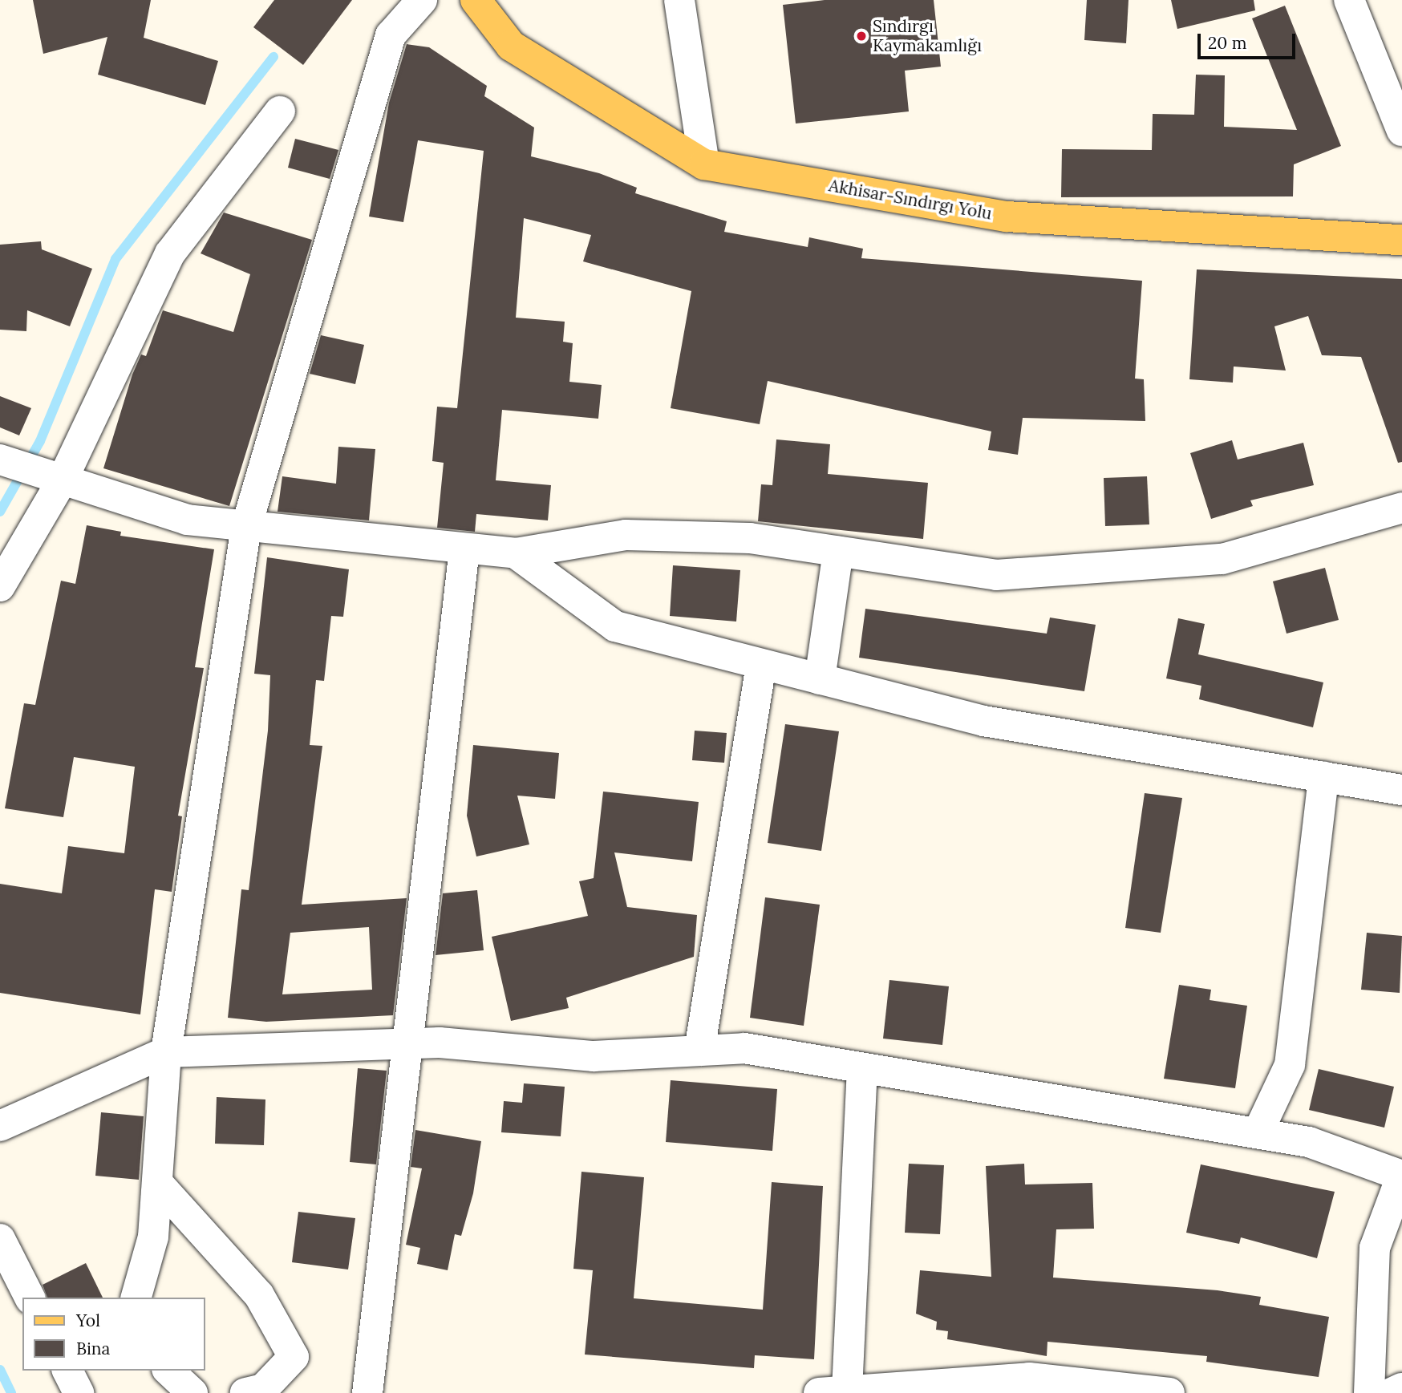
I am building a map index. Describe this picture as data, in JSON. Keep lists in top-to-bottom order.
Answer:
{
  "streets": {
    "main road": ["Akhisar-Sındırgı Yolu"]
  },
  "places": ["Sındırgı Kaymakamlığı"],
  "legend": ["Yol", "Bina"],
  "scale_bar": "20 m"
}
